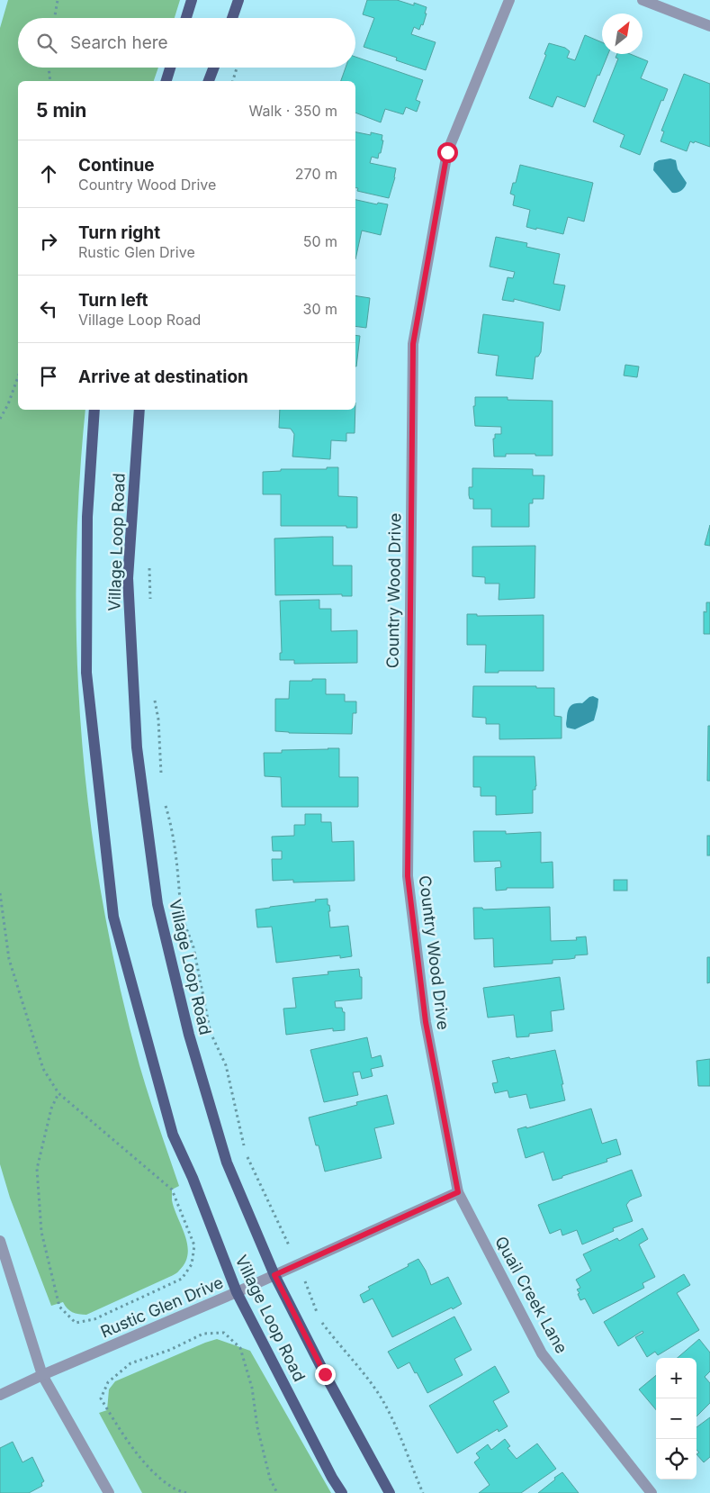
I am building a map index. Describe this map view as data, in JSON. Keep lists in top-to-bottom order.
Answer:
{
  "streets": {
    "main road": ["Village Loop Road"],
    "street": ["Country Wood Drive", "Quail Creek Lane", "Rustic Glen Drive"]
  },
  "crossings": [
    ["Village Loop Road", "Rustic Glen Drive"],
    ["Country Wood Drive", "Quail Creek Lane"],
    ["Country Wood Drive", "Rustic Glen Drive"],
    ["Quail Creek Lane", "Rustic Glen Drive"]
  ],
  "north": "top right",
  "page": {
    "search": "Search here",
    "heading": ["5 min", "Walk · 350 m"],
    "list": [
      ["Continue", "Country Wood Drive", "270 m"],
      ["Turn right", "Rustic Glen Drive", "50 m"],
      ["Turn left", "Village Loop Road", "30 m"],
      "Arrive at destination"
    ],
    "map_buttons": ["+", "−"]
  }
}
